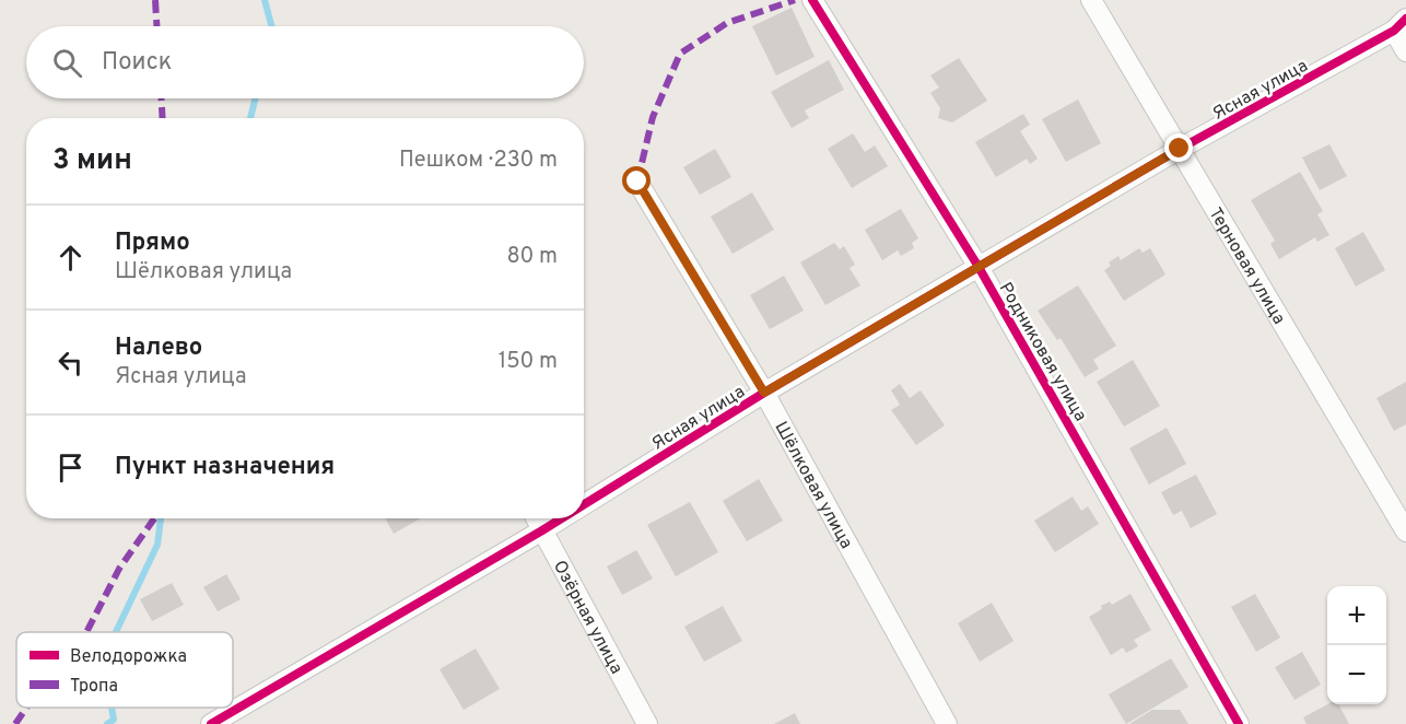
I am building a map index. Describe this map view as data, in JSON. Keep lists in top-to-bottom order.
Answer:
{
  "streets": {
    "street": [
      "Ясная улица",
      "Терновая улица",
      "Родниковая улица",
      "Шёлковая улица",
      "Озёрная улица"
    ]
  },
  "crossings": [
    ["Ясная улица", "Терновая улица"],
    ["Ясная улица", "Родниковая улица"],
    ["Ясная улица", "Шёлковая улица"],
    ["Ясная улица", "Озёрная улица"]
  ],
  "legend": ["Велодорожка", "Тропа"],
  "page": {
    "search": "Поиск",
    "heading": ["3 мин", "Пешком · 230 m"],
    "list": [
      ["Прямо", "Шёлковая улица", "80 m"],
      ["Налево", "Ясная улица", "150 m"],
      "Пункт назначения"
    ],
    "map_buttons": ["+", "−"]
  }
}
